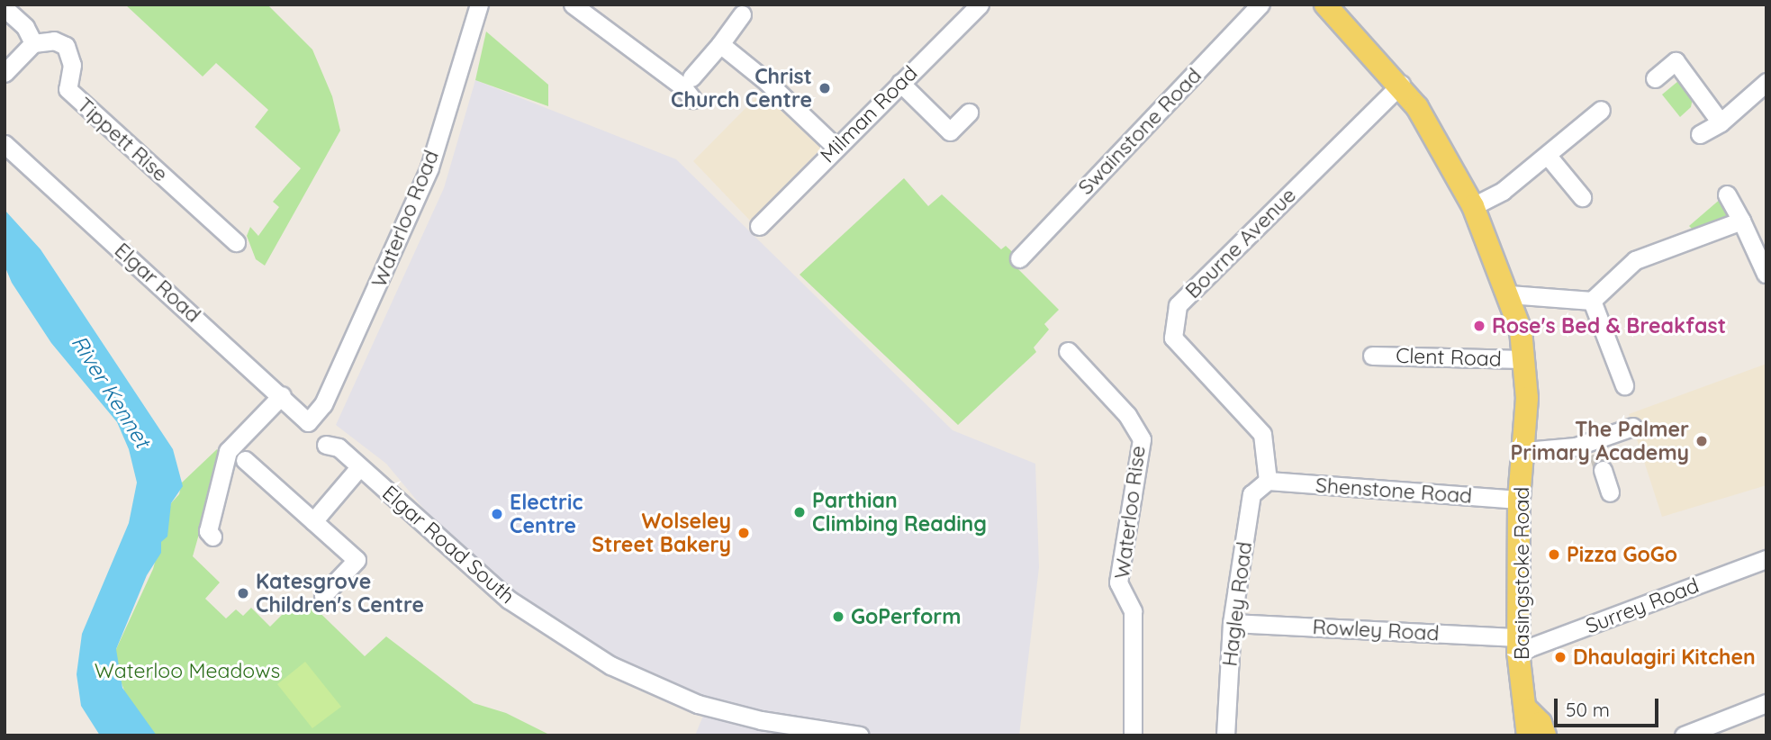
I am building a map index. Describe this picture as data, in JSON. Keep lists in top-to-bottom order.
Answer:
{
  "streets": {
    "main road": ["Basingstoke Road"],
    "street": [
      "Milman Road",
      "Swainstone Road",
      "Tippett Rise",
      "Waterloo Road",
      "Bourne Avenue",
      "Elgar Road",
      "Clent Road",
      "Shenstone Road",
      "Waterloo Rise",
      "Elgar Road South",
      "Hagley Road",
      "Surrey Road",
      "Rowley Road"
    ]
  },
  "crossings": [
    ["Waterloo Road", "Elgar Road"],
    ["Bourne Avenue", "Shenstone Road"],
    ["Bourne Avenue", "Basingstoke Road"],
    ["Bourne Avenue", "Hagley Road"],
    ["Clent Road", "Basingstoke Road"],
    ["Shenstone Road", "Basingstoke Road"],
    ["Shenstone Road", "Hagley Road"],
    ["Basingstoke Road", "Surrey Road"],
    ["Basingstoke Road", "Rowley Road"],
    ["Hagley Road", "Rowley Road"],
    ["Surrey Road", "Rowley Road"]
  ],
  "water": ["River Kennet"],
  "parks": ["Waterloo Meadows"],
  "places": [
    "Christ Church Centre",
    "Rose's Bed & Breakfast",
    "The Palmer Primary Academy",
    "Parthian Climbing Reading",
    "Electric Centre",
    "Wolseley Street Bakery",
    "Pizza GoGo",
    "Katesgrove Children's Centre",
    "GoPerform",
    "Dhaulagiri Kitchen"
  ],
  "scale_bar": "50 m"
}
